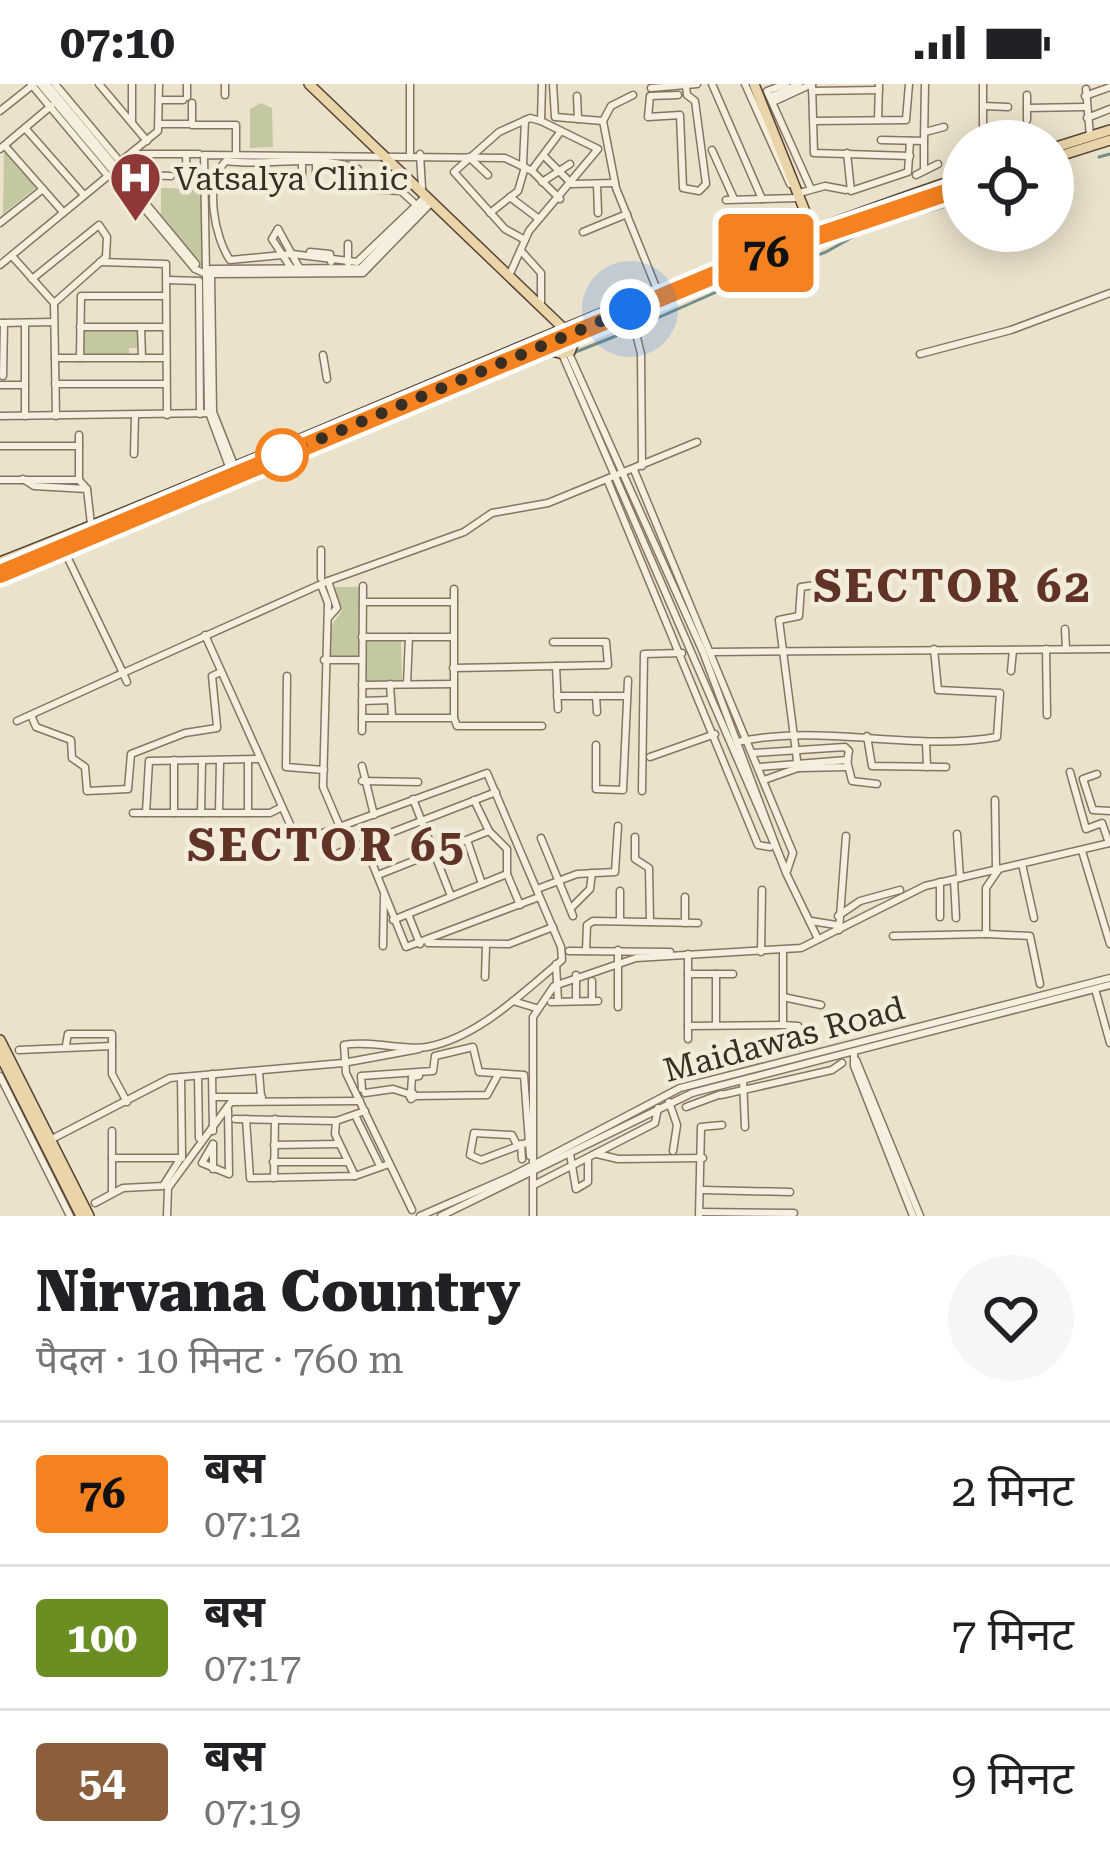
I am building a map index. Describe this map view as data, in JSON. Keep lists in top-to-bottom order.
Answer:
{
  "streets": {
    "street": ["Maidawas Road"]
  },
  "districts": ["SECTOR 62", "SECTOR 65"],
  "places": {
    "hospital": ["Vatsalya Clinic"]
  },
  "lines": ["bus line 76"],
  "page": {
    "status": "07:10",
    "on_map": "76",
    "heading": ["Nirvana Country", "पैदल · 10 मिनट · 760 m"],
    "list": [
      {
        "mark": "76",
        "name": "बस",
        "note": "07:12",
        "value": "2 मिनट"
      },
      {
        "mark": "100",
        "name": "बस",
        "note": "07:17",
        "value": "7 मिनट"
      },
      {
        "mark": "54",
        "name": "बस",
        "note": "07:19",
        "value": "9 मिनट"
      }
    ]
  }
}
